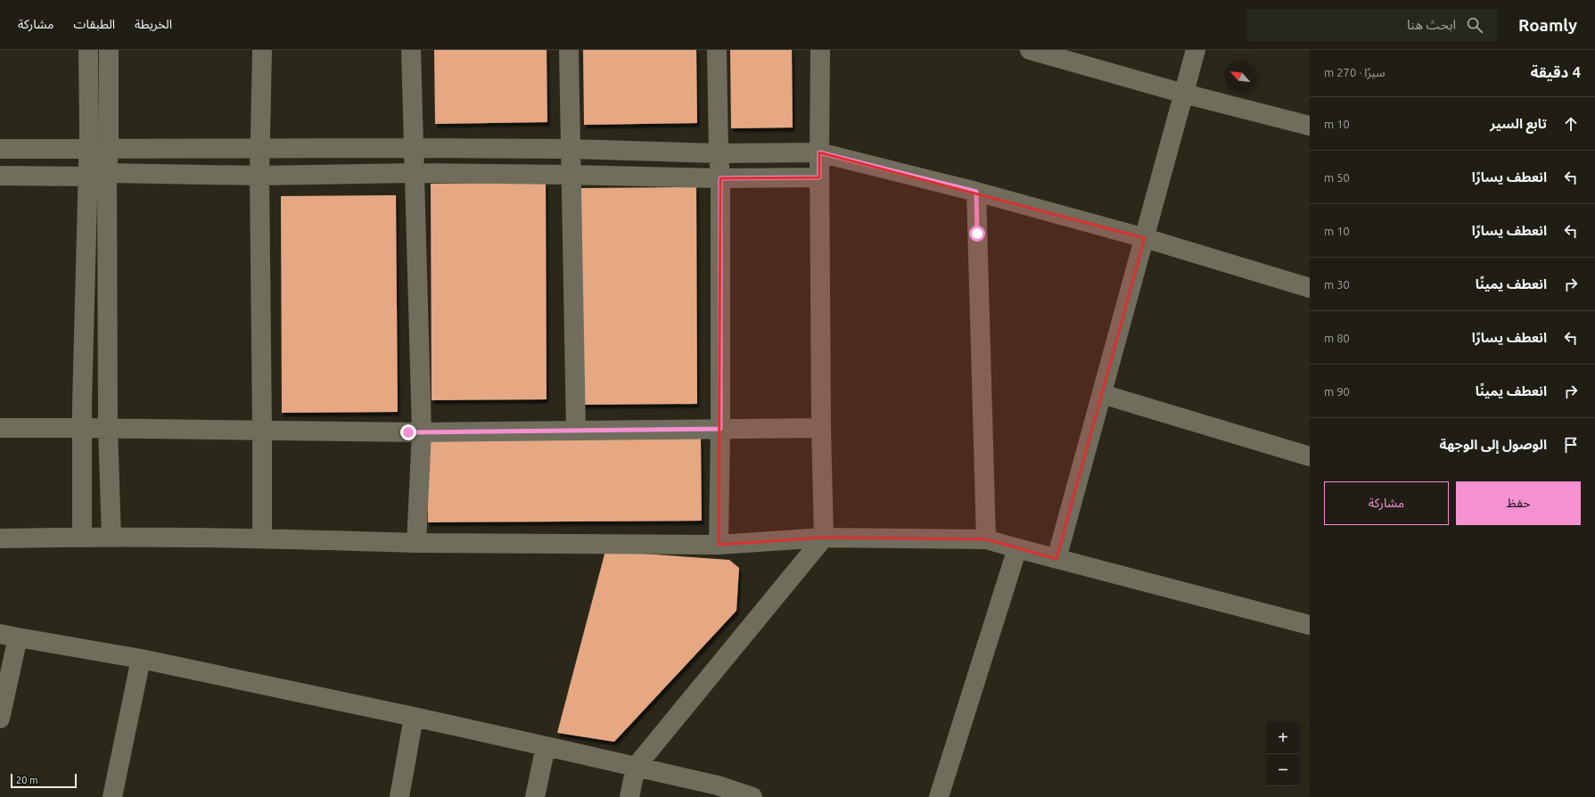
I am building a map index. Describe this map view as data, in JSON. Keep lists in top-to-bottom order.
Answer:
{
  "scale_bar": "20 m",
  "north": "top left",
  "page": {
    "header": "Roamly",
    "search": "ابحث هنا",
    "nav": ["الخريطة", "الطبقات", "مشاركة"],
    "heading": ["4 دقيقة", "سيرًا · 270 m"],
    "list": [
      ["تابع السير", "10 m"],
      ["انعطف يسارًا", "50 m"],
      ["انعطف يسارًا", "10 m"],
      ["انعطف يمينًا", "30 m"],
      ["انعطف يسارًا", "80 m"],
      ["انعطف يمينًا", "90 m"],
      "الوصول إلى الوجهة"
    ],
    "buttons": ["حفظ", "مشاركة"],
    "map_buttons": ["+", "−"],
    "scale": "20 m"
  }
}
